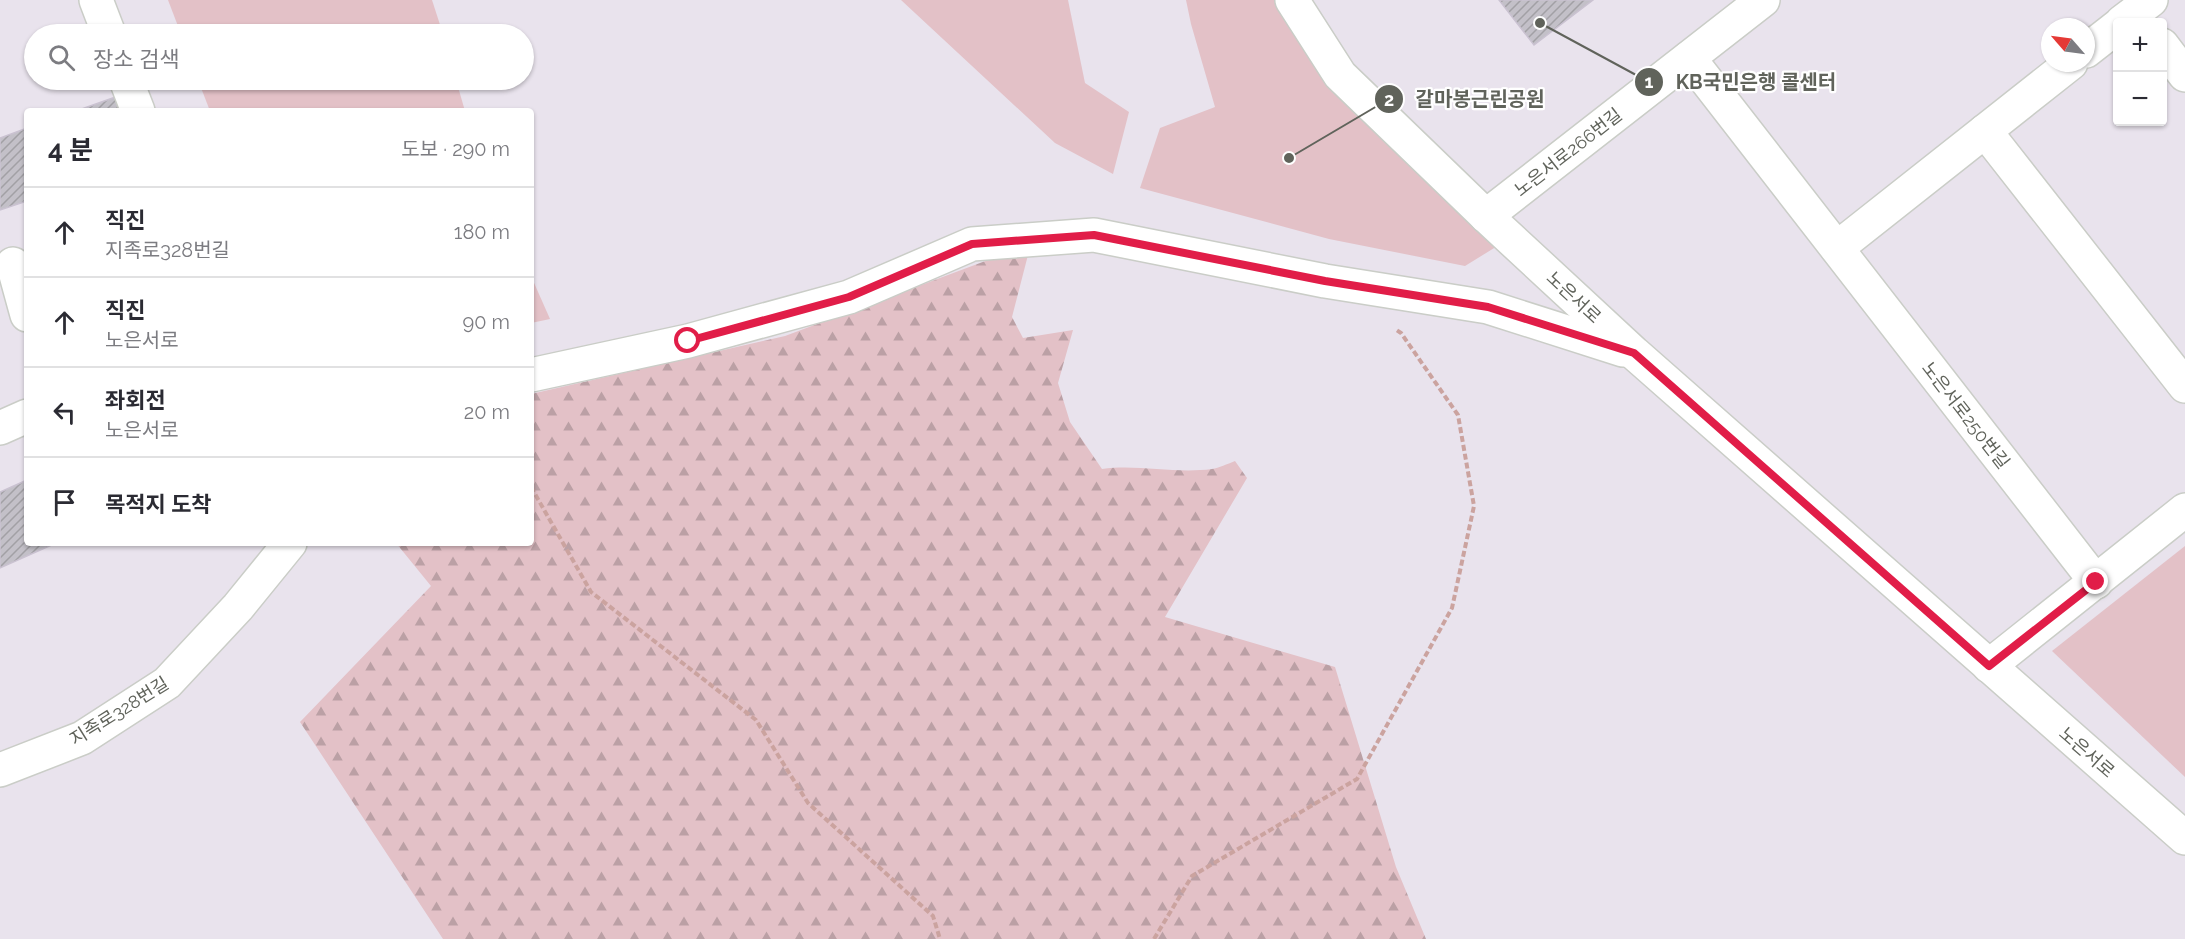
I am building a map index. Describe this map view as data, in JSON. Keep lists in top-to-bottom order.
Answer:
{
  "streets": {
    "street": [
      "노은서로266번길",
      "노은서로",
      "노은서로250번길",
      "지족로328번길"
    ]
  },
  "crossings": [
    ["노은서로266번길", "노은서로"],
    ["노은서로266번길", "노은서로250번길"]
  ],
  "places": ["KB국민은행 콜센터", "갈마봉근린공원"],
  "north": "top left",
  "page": {
    "map_buttons": ["+", "−"],
    "search": "장소 검색",
    "heading": ["4 분", "도보 · 290 m"],
    "list": [
      ["직진", "지족로328번길", "180 m"],
      ["직진", "노은서로", "90 m"],
      ["좌회전", "노은서로", "20 m"],
      "목적지 도착"
    ]
  }
}
